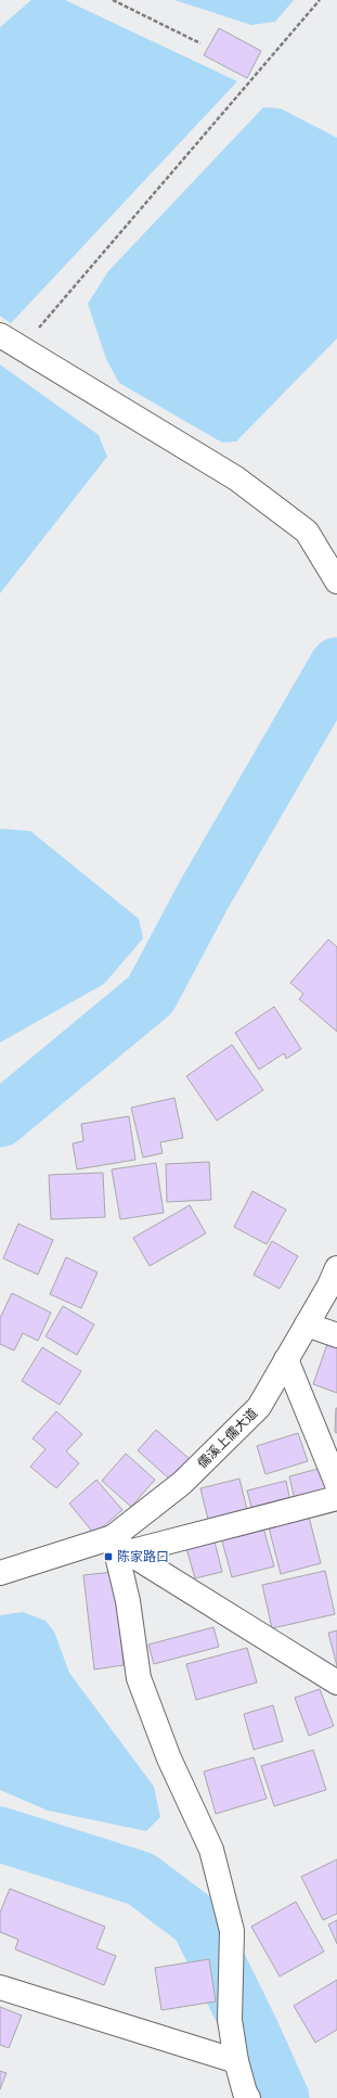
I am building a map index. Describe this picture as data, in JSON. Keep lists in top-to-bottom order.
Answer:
{
  "streets": {
    "street": ["儒溪上儒大道"]
  },
  "places": {
    "transit": ["陈家路口"]
  }
}
